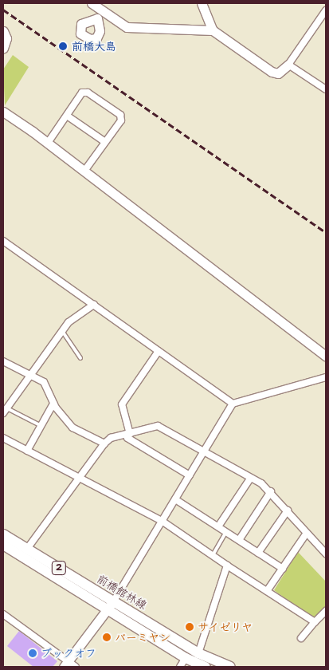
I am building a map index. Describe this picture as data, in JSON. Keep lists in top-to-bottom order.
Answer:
{
  "streets": {
    "main road": ["2", "前橋館林線"]
  },
  "places": [
    "前橋大島",
    "サイゼリヤ",
    "バーミヤン",
    "ブックオフ"
  ]
}
